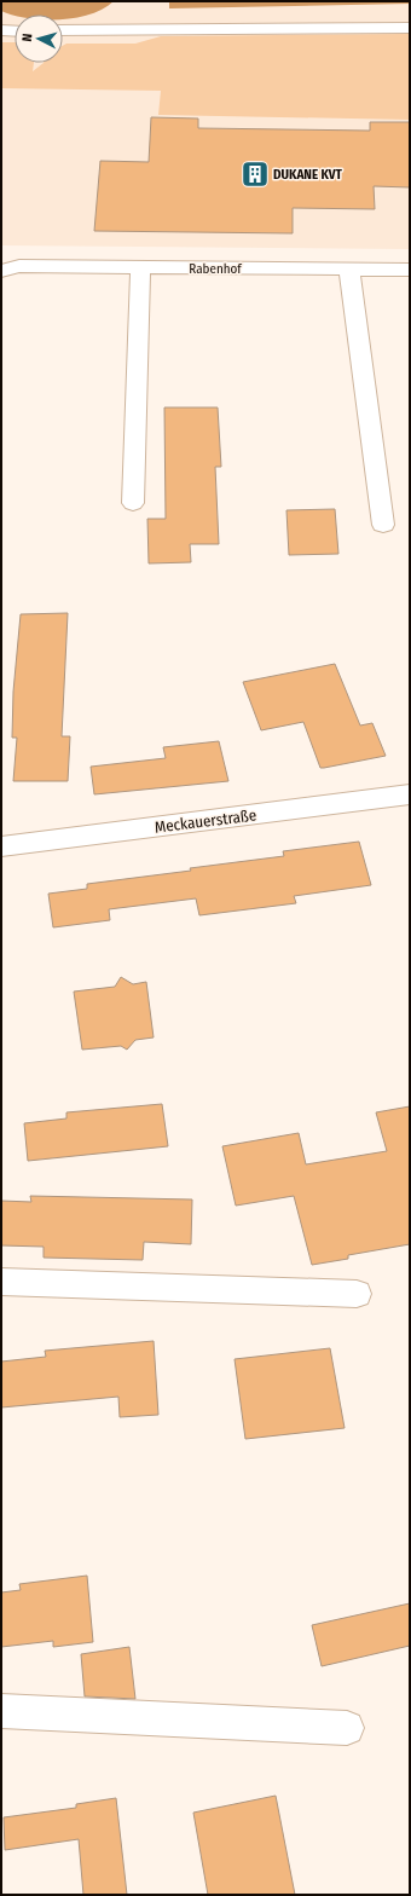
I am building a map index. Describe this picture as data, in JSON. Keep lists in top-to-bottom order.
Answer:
{
  "streets": {
    "street": ["Rabenhof", "Meckauerstraße"]
  },
  "places": {
    "building": ["DUKANE KVT"]
  },
  "north": "left"
}
